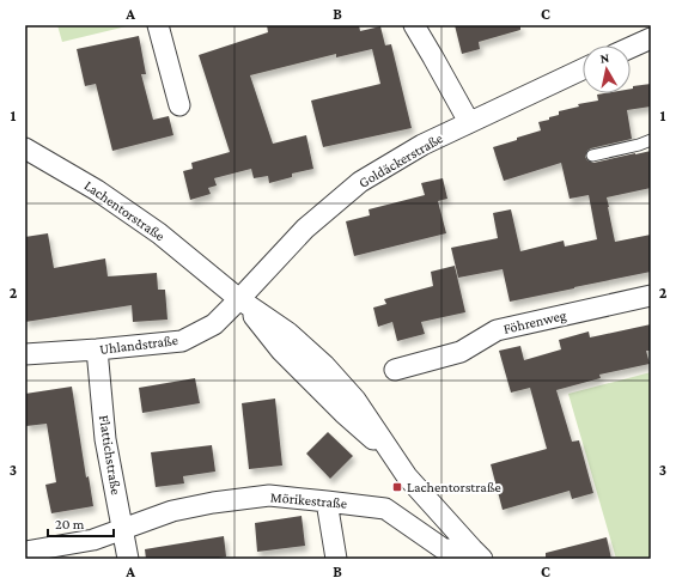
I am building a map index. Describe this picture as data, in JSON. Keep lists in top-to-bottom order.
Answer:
{
  "streets": {
    "street": [
      "Goldäckerstraße",
      "Lachentorstraße",
      "Föhrenweg",
      "Uhlandstraße",
      "Flattichstraße",
      "Mörikestraße"
    ]
  },
  "crossings": [
    ["Goldäckerstraße", "Lachentorstraße"],
    ["Goldäckerstraße", "Uhlandstraße"],
    ["Lachentorstraße", "Uhlandstraße"],
    ["Lachentorstraße", "Mörikestraße"],
    ["Uhlandstraße", "Flattichstraße"],
    ["Flattichstraße", "Mörikestraße"]
  ],
  "places": {
    "transit": ["Lachentorstraße"]
  },
  "scale_bar": "20 m",
  "north": "top",
  "grid": {
    "columns": ["A", "B", "C"],
    "rows": ["1", "2", "3"]
  }
}
